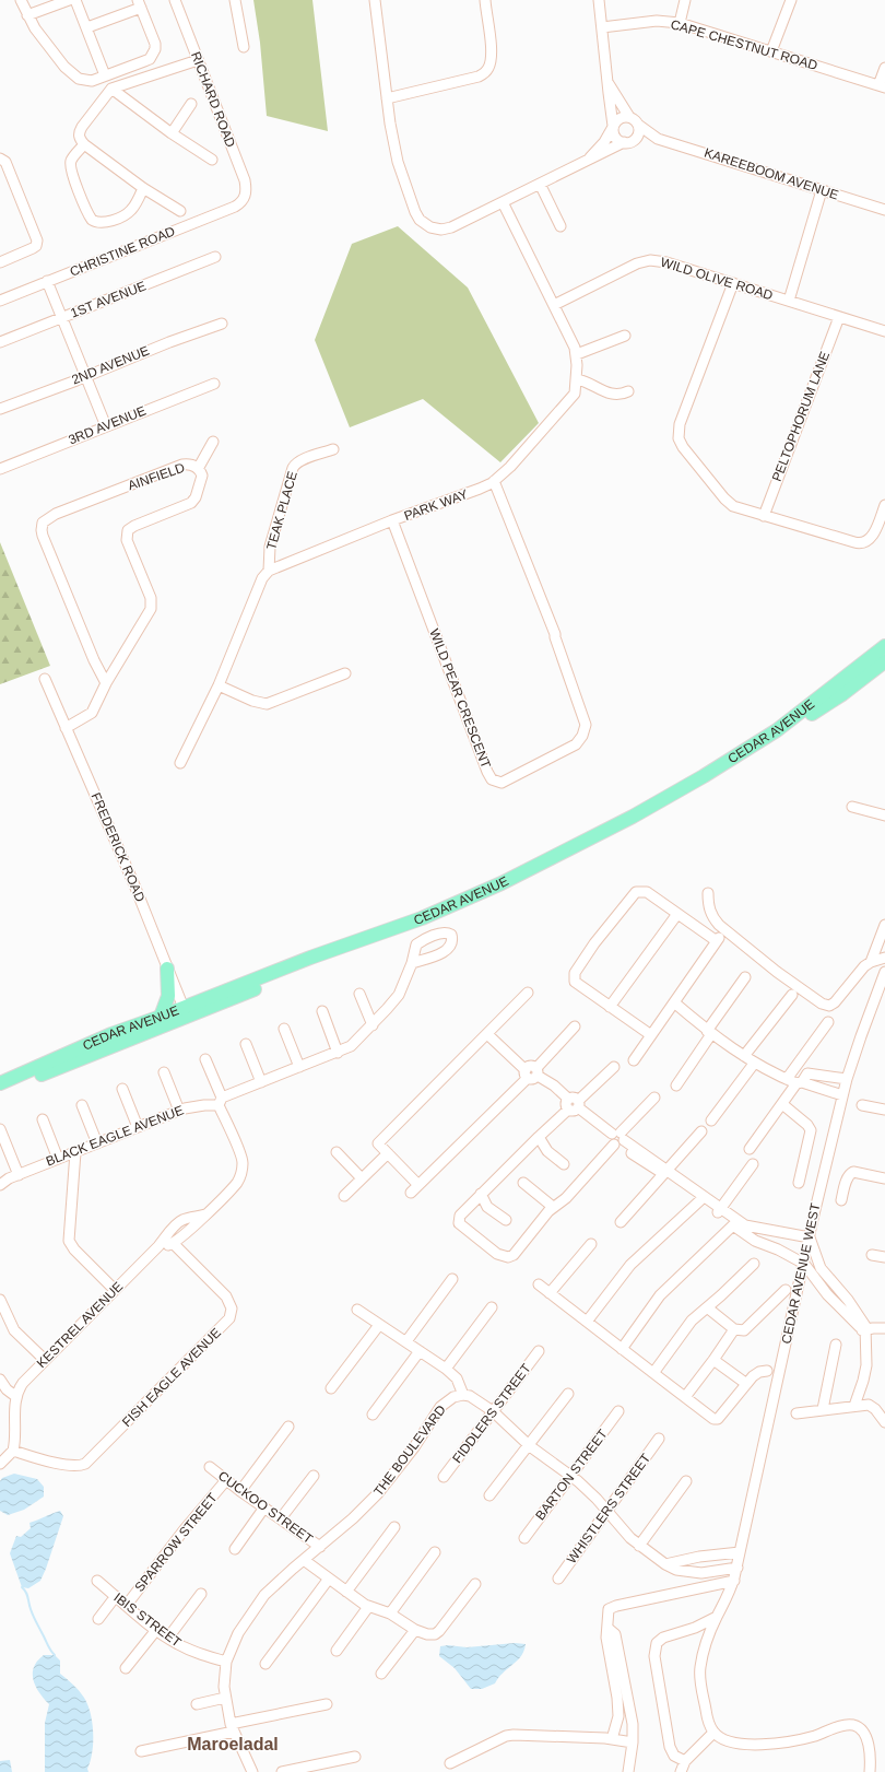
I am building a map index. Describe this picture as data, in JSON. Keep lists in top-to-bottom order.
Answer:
{
  "streets": {
    "main road": ["CEDAR AVENUE"],
    "street": [
      "CAPE CHESTNUT ROAD",
      "RICHARD ROAD",
      "KAREEBOOM AVENUE",
      "CHRISTINE ROAD",
      "WILD OLIVE ROAD",
      "1ST AVENUE",
      "2ND AVENUE",
      "PELTOPHORUM LANE",
      "3RD AVENUE",
      "AINFIELD",
      "PARK WAY",
      "TEAK PLACE",
      "WILD PEAR CRESCENT",
      "FREDERICK ROAD",
      "BLACK EAGLE AVENUE",
      "CEDAR AVENUE WEST",
      "KESTREL AVENUE",
      "FISH EAGLE AVENUE",
      "FIDDLERS STREET",
      "THE BOULEVARD",
      "BARTON STREET",
      "CUCKOO STREET",
      "WHISTLERS STREET",
      "SPARROW STREET",
      "IBIS STREET"
    ]
  },
  "crossings": [
    ["RICHARD ROAD", "CHRISTINE ROAD"],
    ["WILD OLIVE ROAD", "PELTOPHORUM LANE"],
    ["WILD OLIVE ROAD", "PARK WAY"],
    ["AINFIELD", "FREDERICK ROAD"],
    ["PARK WAY", "TEAK PLACE"],
    ["PARK WAY", "WILD PEAR CRESCENT"],
    ["CEDAR AVENUE", "FREDERICK ROAD"],
    ["THE BOULEVARD", "CUCKOO STREET"],
    ["THE BOULEVARD", "IBIS STREET"],
    ["CUCKOO STREET", "SPARROW STREET"],
    ["SPARROW STREET", "IBIS STREET"]
  ],
  "districts": ["Maroeladal"]
}
